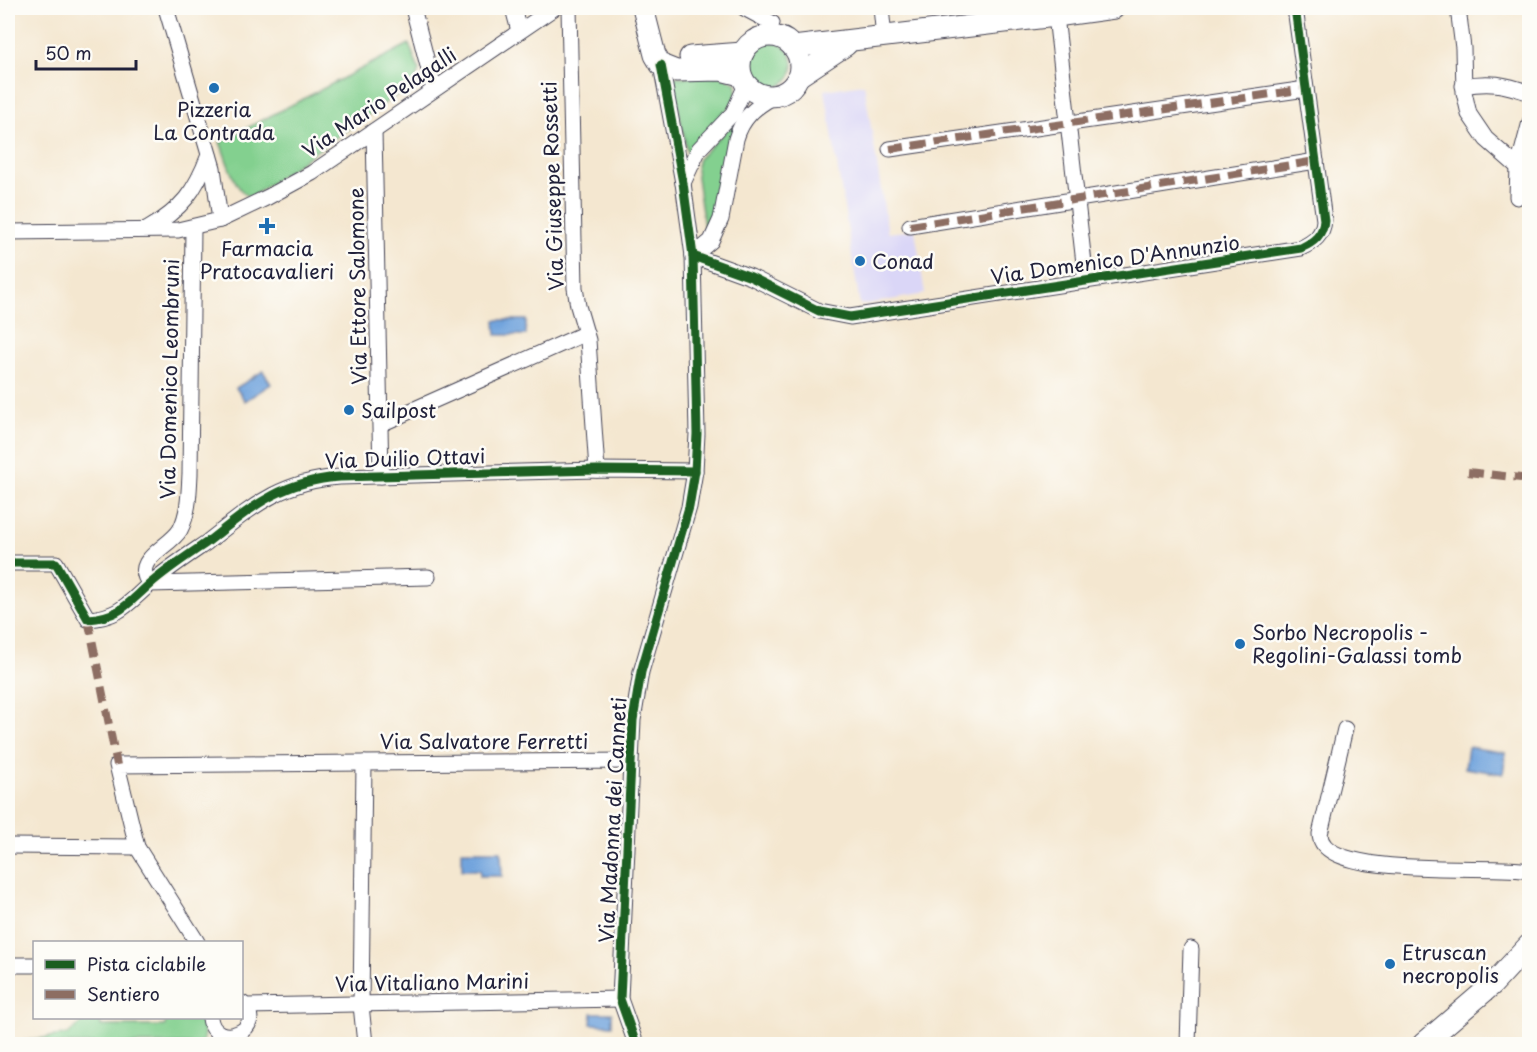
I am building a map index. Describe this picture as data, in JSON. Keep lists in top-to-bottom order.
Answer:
{
  "streets": {
    "street": [
      "Via Mario Pelagalli",
      "Via Giuseppe Rossetti",
      "Via Domenico D'Annunzio",
      "Via Ettore Salomone",
      "Via Domenico Leombruni",
      "Via Duilio Ottavi",
      "Via Salvatore Ferretti",
      "Via Madonna dei Canneti",
      "Via Vitaliano Marini"
    ]
  },
  "crossings": [
    ["Via Mario Pelagalli", "Via Ettore Salomone"],
    ["Via Mario Pelagalli", "Via Domenico Leombruni"],
    ["Via Giuseppe Rossetti", "Via Duilio Ottavi"],
    ["Via Domenico D'Annunzio", "Via Madonna dei Canneti"],
    ["Via Ettore Salomone", "Via Duilio Ottavi"],
    ["Via Domenico Leombruni", "Via Duilio Ottavi"],
    ["Via Duilio Ottavi", "Via Madonna dei Canneti"],
    ["Via Salvatore Ferretti", "Via Madonna dei Canneti"],
    ["Via Salvatore Ferretti", "Via Vitaliano Marini"],
    ["Via Madonna dei Canneti", "Via Vitaliano Marini"]
  ],
  "places": {
    "other": [
      "Pizzeria La Contrada",
      "Conad",
      "Sailpost",
      "Sorbo Necropolis - Regolini-Galassi tomb",
      "Etruscan necropolis"
    ],
    "health": ["Farmacia Pratocavalieri"]
  },
  "legend": ["Pista ciclabile", "Sentiero"],
  "scale_bar": "50 m"
}
